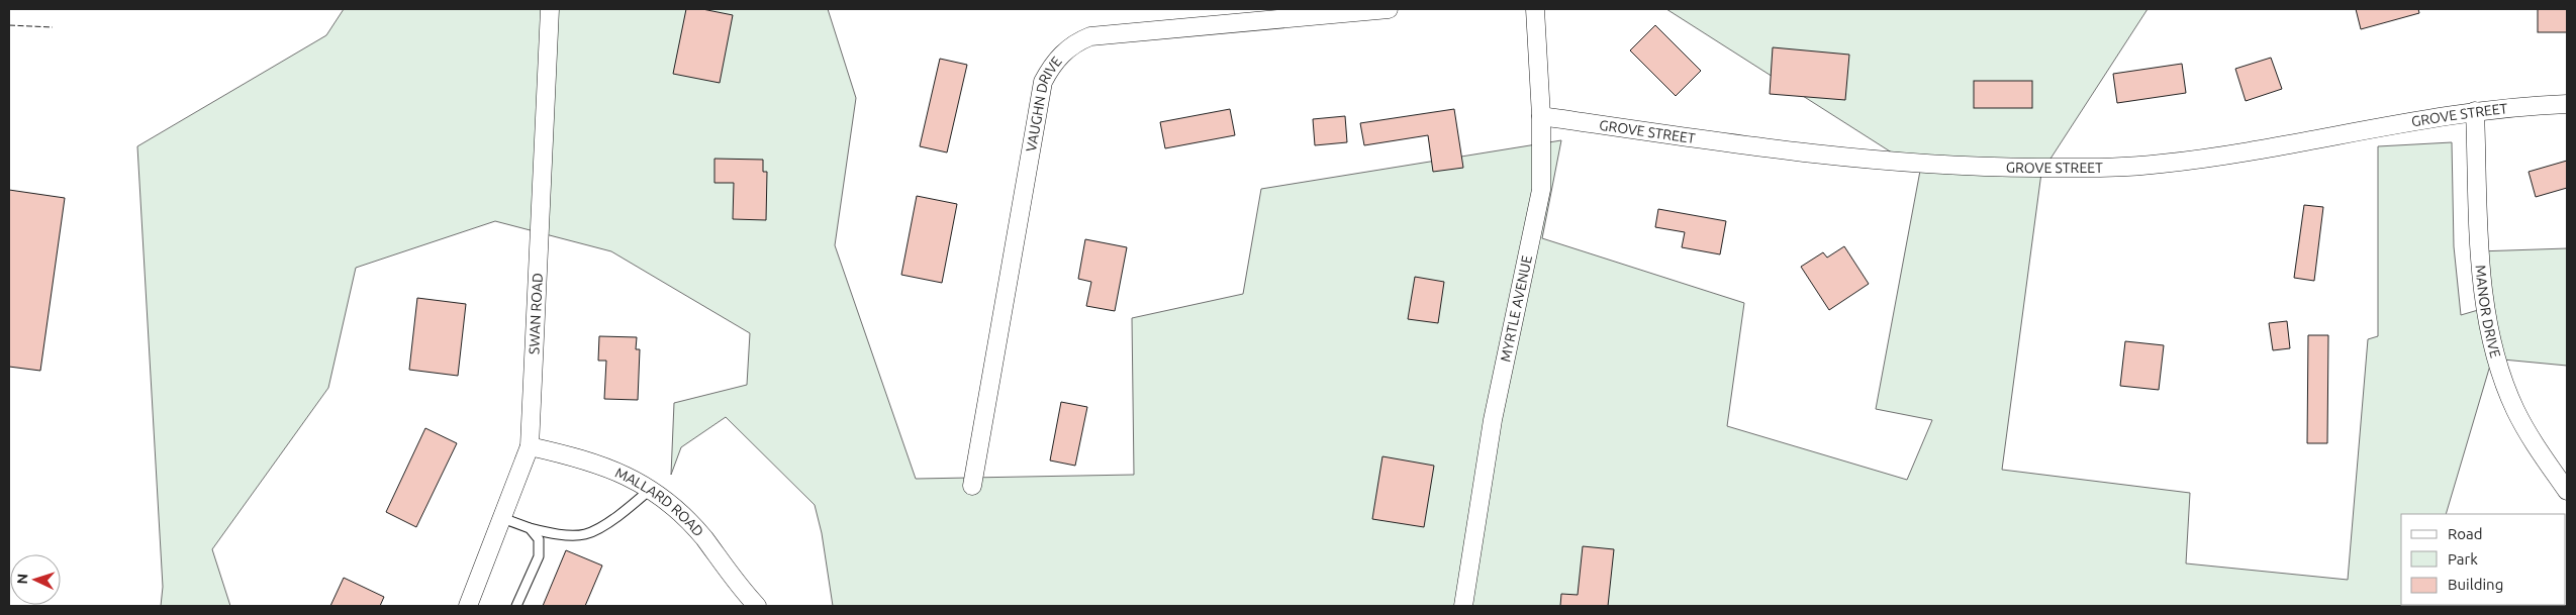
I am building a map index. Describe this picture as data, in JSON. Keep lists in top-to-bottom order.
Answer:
{
  "streets": {
    "street": [
      "VAUGHN DRIVE",
      "GROVE STREET",
      "MYRTLE AVENUE",
      "MANOR DRIVE",
      "SWAN ROAD",
      "MALLARD ROAD"
    ]
  },
  "crossings": [
    ["GROVE STREET", "MYRTLE AVENUE"],
    ["GROVE STREET", "MANOR DRIVE"],
    ["SWAN ROAD", "MALLARD ROAD"]
  ],
  "legend": ["Road", "Park", "Building"],
  "north": "left"
}
